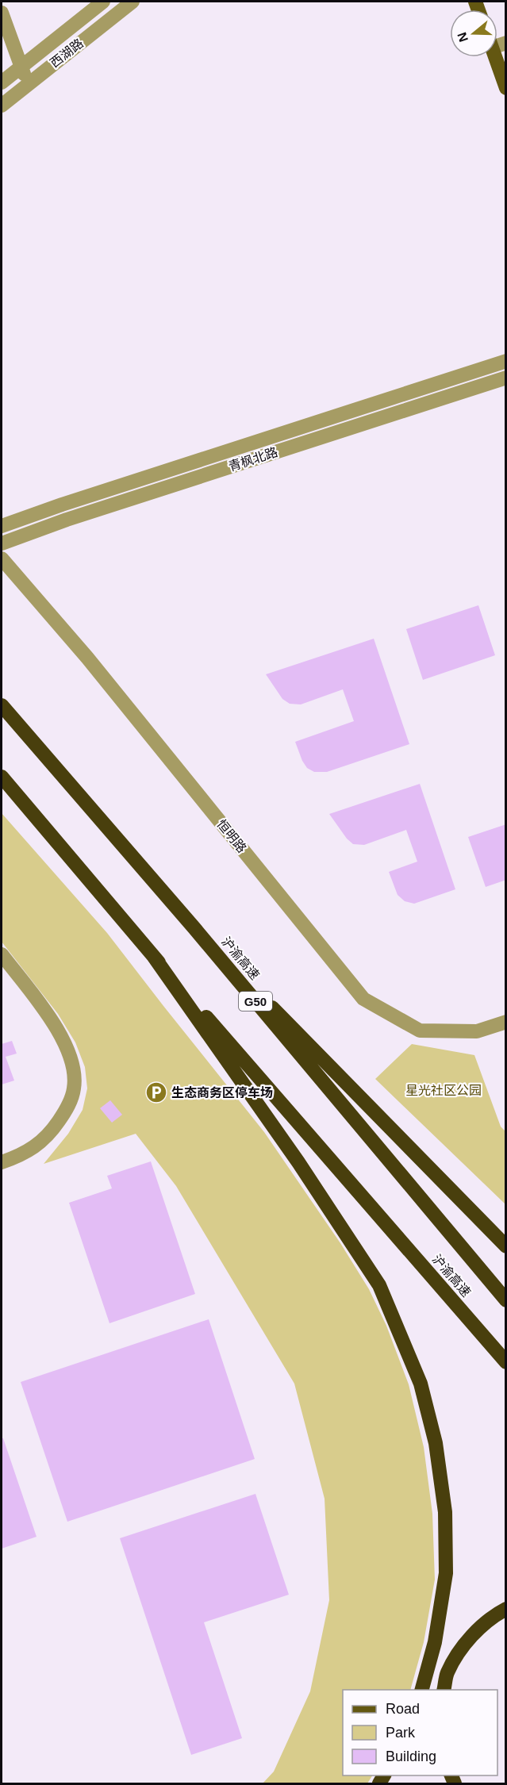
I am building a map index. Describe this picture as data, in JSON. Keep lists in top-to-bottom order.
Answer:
{
  "streets": {
    "highway": ["沪渝高速", "G50"],
    "street": ["西湖路", "青枫北路", "恒明路"]
  },
  "parks": ["星光社区公园"],
  "places": {
    "parking": ["生态商务区停车场"]
  },
  "legend": ["Road", "Park", "Building"],
  "north": "left"
}
